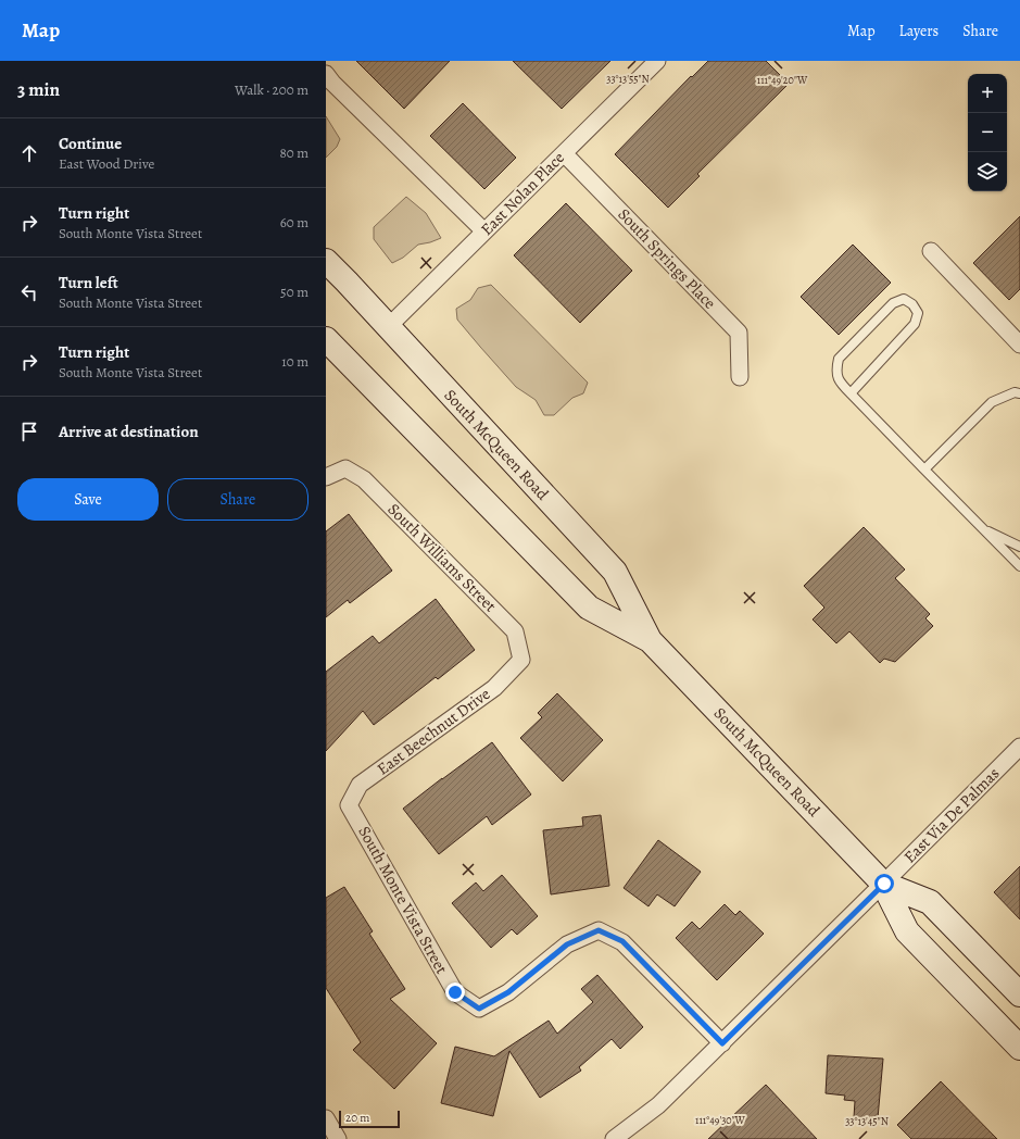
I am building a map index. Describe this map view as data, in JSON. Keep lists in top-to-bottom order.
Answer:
{
  "streets": {
    "main road": ["South McQueen Road"],
    "street": [
      "East Nolan Place",
      "South Springs Place",
      "South Williams Street",
      "East Beechnut Drive",
      "East Via De Palmas",
      "South Monte Vista Street"
    ]
  },
  "crossings": [
    ["East Nolan Place", "South Springs Place"],
    ["East Nolan Place", "South McQueen Road"],
    ["South McQueen Road", "East Via De Palmas"],
    ["South Williams Street", "East Beechnut Drive"],
    ["East Beechnut Drive", "South Monte Vista Street"],
    ["East Via De Palmas", "South Monte Vista Street"]
  ],
  "scale_bar": "20 m",
  "page": {
    "header": "Map",
    "nav": ["Map", "Layers", "Share"],
    "heading": ["3 min", "Walk · 200 m"],
    "map_buttons": ["+", "−"],
    "list": [
      ["Continue", "East Wood Drive", "80 m"],
      ["Turn right", "South Monte Vista Street", "60 m"],
      ["Turn left", "South Monte Vista Street", "50 m"],
      ["Turn right", "South Monte Vista Street", "10 m"],
      "Arrive at destination"
    ],
    "buttons": ["Save", "Share"],
    "scale": "20 m"
  },
  "coordinates": [
    "33°13'55\"N",
    "111°49'20\"W",
    "111°49'30\"W",
    "33°13'45\"N"
  ]
}
